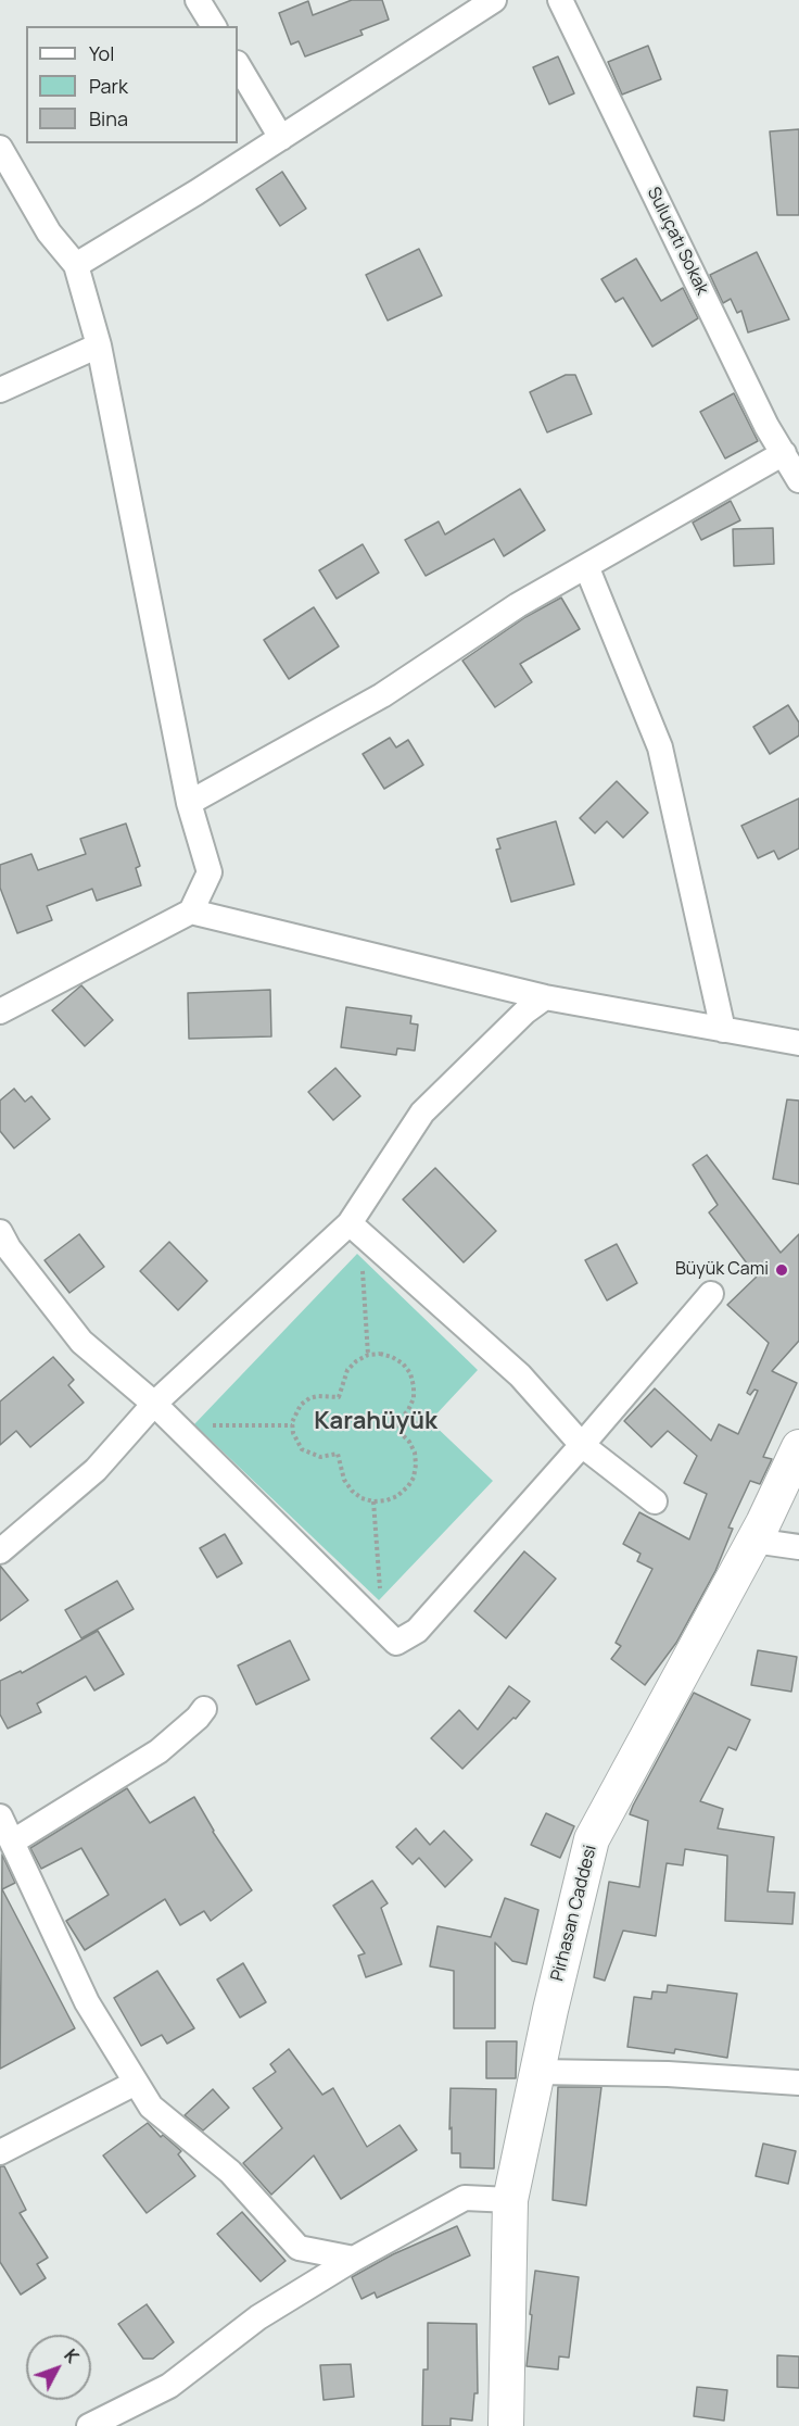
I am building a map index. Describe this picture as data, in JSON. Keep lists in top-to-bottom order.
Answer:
{
  "streets": {
    "street": ["Suluçatı Sokak", "Pirhasan Caddesi"]
  },
  "districts": ["Karahüyük"],
  "places": ["Büyük Cami"],
  "legend": ["Yol", "Park", "Bina"],
  "north": "top right"
}
